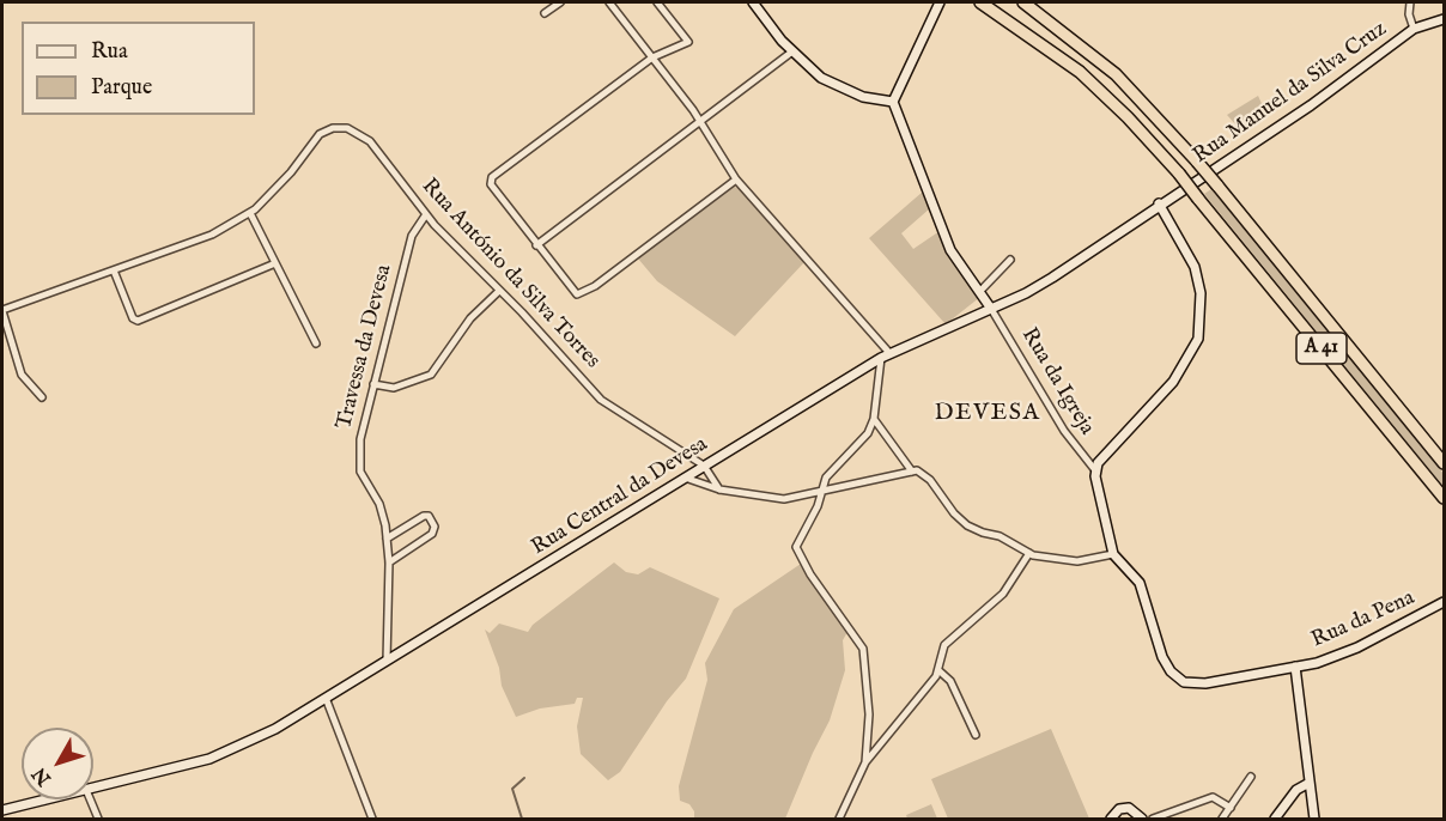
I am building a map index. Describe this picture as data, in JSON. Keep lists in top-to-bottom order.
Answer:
{
  "streets": {
    "highway": ["A 41"],
    "main road": ["Rua Manuel da Silva Cruz", "Rua Central da Devesa", "Rua da Pena"],
    "street": ["Rua António da Silva Torres", "Travessa da Devesa", "Rua da Igreja"]
  },
  "crossings": [
    ["Rua Manuel da Silva Cruz", "Rua Central da Devesa"],
    ["Rua António da Silva Torres", "Travessa da Devesa"],
    ["Rua António da Silva Torres", "Rua Central da Devesa"],
    ["Travessa da Devesa", "Rua Central da Devesa"],
    ["Rua da Igreja", "Rua Central da Devesa"]
  ],
  "districts": ["DEVESA"],
  "legend": ["Rua", "Parque"],
  "north": "bottom left"
}
